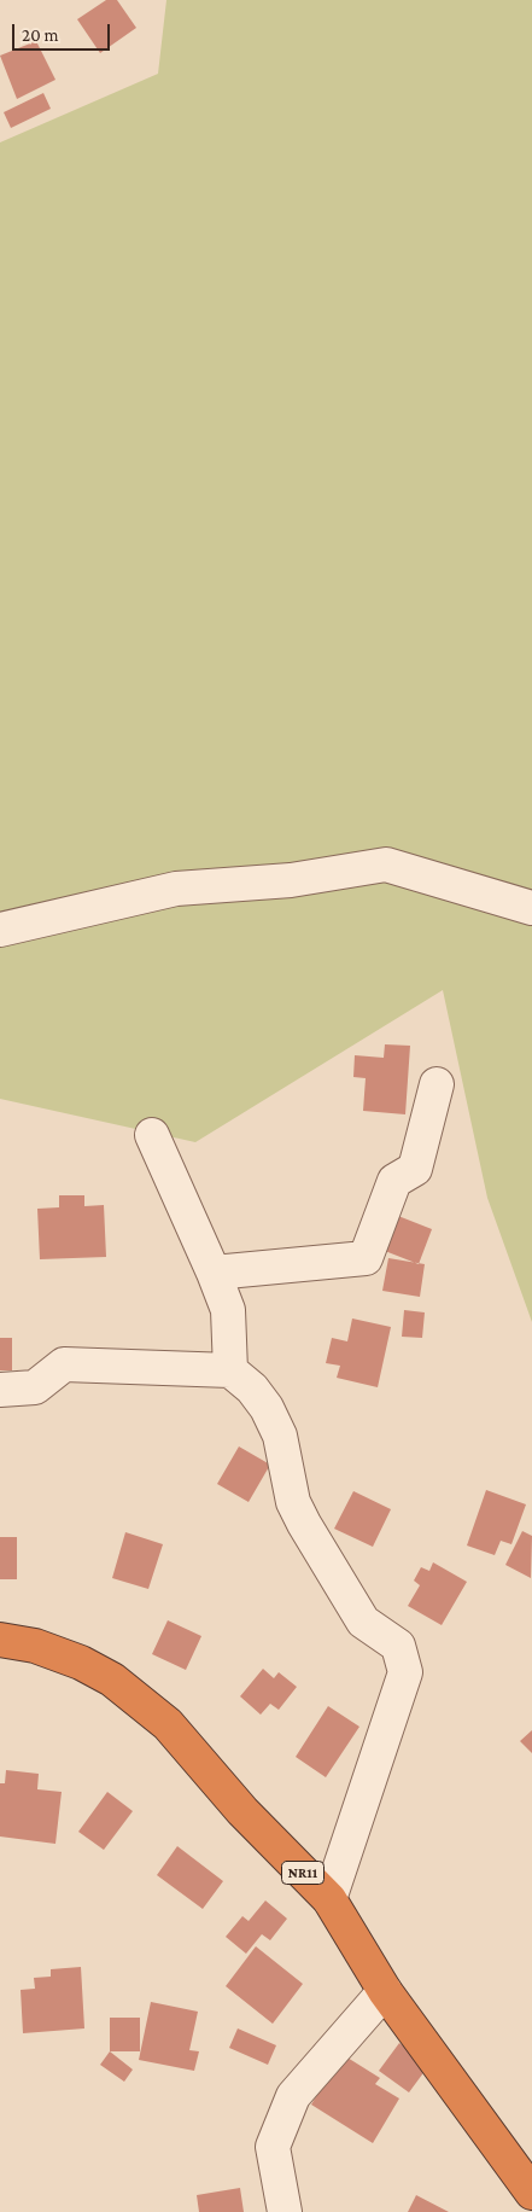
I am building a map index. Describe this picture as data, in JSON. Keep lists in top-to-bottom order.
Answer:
{
  "streets": {
    "highway": ["NR11"]
  },
  "scale_bar": "20 m"
}
